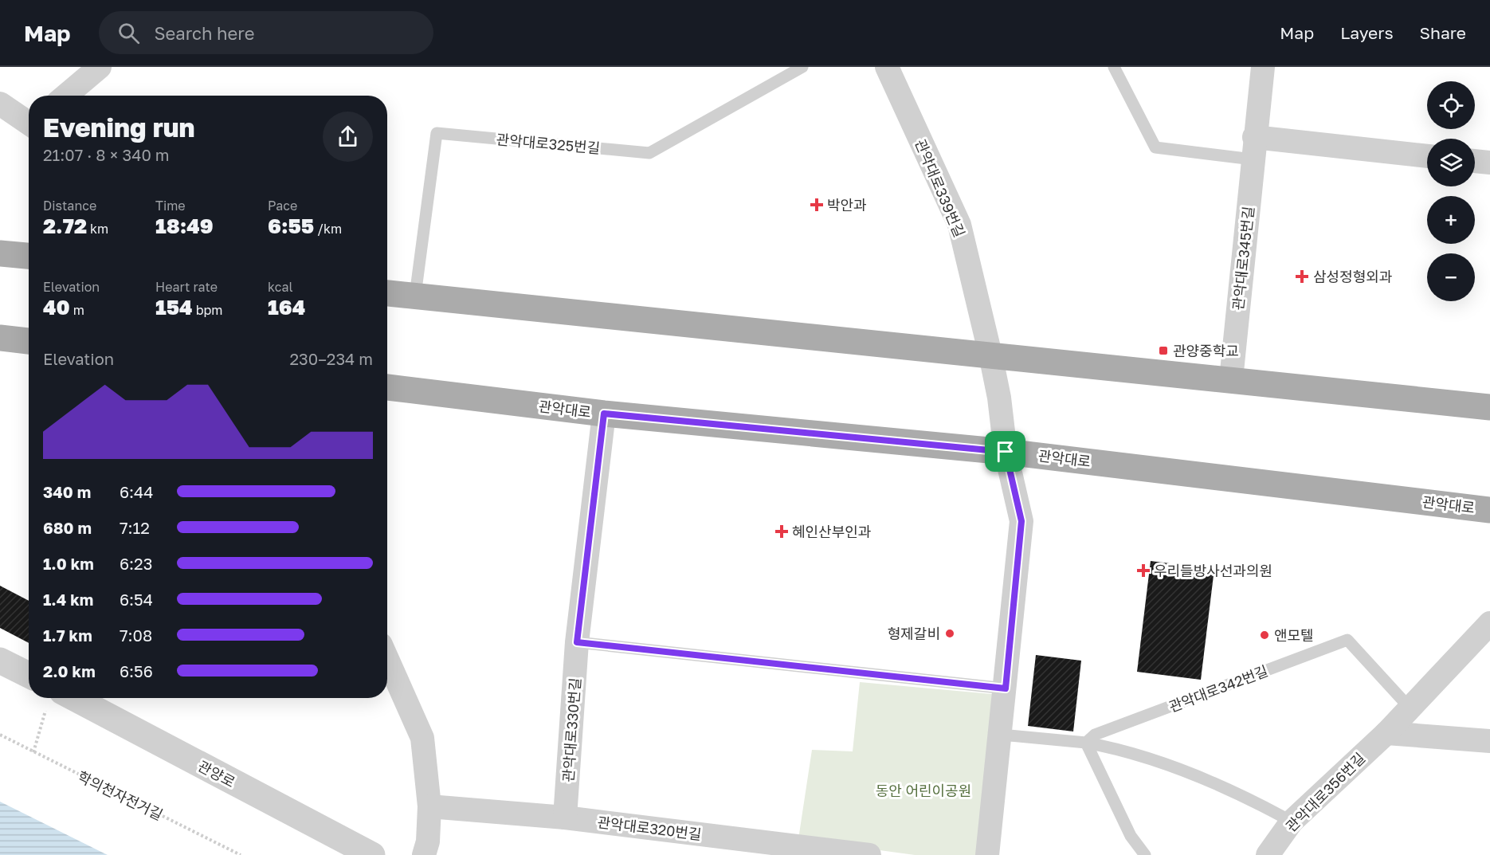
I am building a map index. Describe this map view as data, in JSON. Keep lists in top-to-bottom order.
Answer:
{
  "streets": {
    "main road": ["관악대로"],
    "street": [
      "관악대로339번길",
      "관악대로345번길",
      "관악대로330번길",
      "관양로",
      "관악대로356번길",
      "관악대로320번길"
    ],
    "lane": ["관악대로325번길", "관악대로342번길"],
    "path": ["학의천자전거길"]
  },
  "crossings": [
    ["관악대로339번길", "관악대로"],
    ["관악대로", "관악대로330번길"],
    ["관악대로342번길", "관악대로356번길"],
    ["관악대로330번길", "관악대로320번길"]
  ],
  "parks": ["동안 어린이공원"],
  "places": {
    "health": [
      "박안과",
      "삼성정형외과",
      "혜인산부인과",
      "우리들방사선과의원"
    ],
    "transit": ["관양중학교"],
    "other": ["형제갈비", "앤모텔"]
  },
  "page": {
    "header": "Map",
    "search": "Search here",
    "nav": ["Map", "Layers", "Share"],
    "map_buttons": ["+", "−"],
    "heading": ["Evening run", "21:07 · 8 × 340 m"],
    "stats": [
      ["Distance", "2.72 km"],
      ["Time", "18:49"],
      ["Pace", "6:55 /km"],
      ["Elevation", "40 m"],
      ["Heart rate", "154 bpm"],
      ["kcal", "164"]
    ],
    "chart": ["Elevation", "230–234 m"],
    "list": [
      {
        "name": "340 m",
        "note": "6:44"
      },
      {
        "name": "680 m",
        "note": "7:12"
      },
      {
        "name": "1.0 km",
        "note": "6:23"
      },
      {
        "name": "1.4 km",
        "note": "6:54"
      },
      {
        "name": "1.7 km",
        "note": "7:08"
      },
      {
        "name": "2.0 km",
        "note": "6:56"
      }
    ]
  }
}
